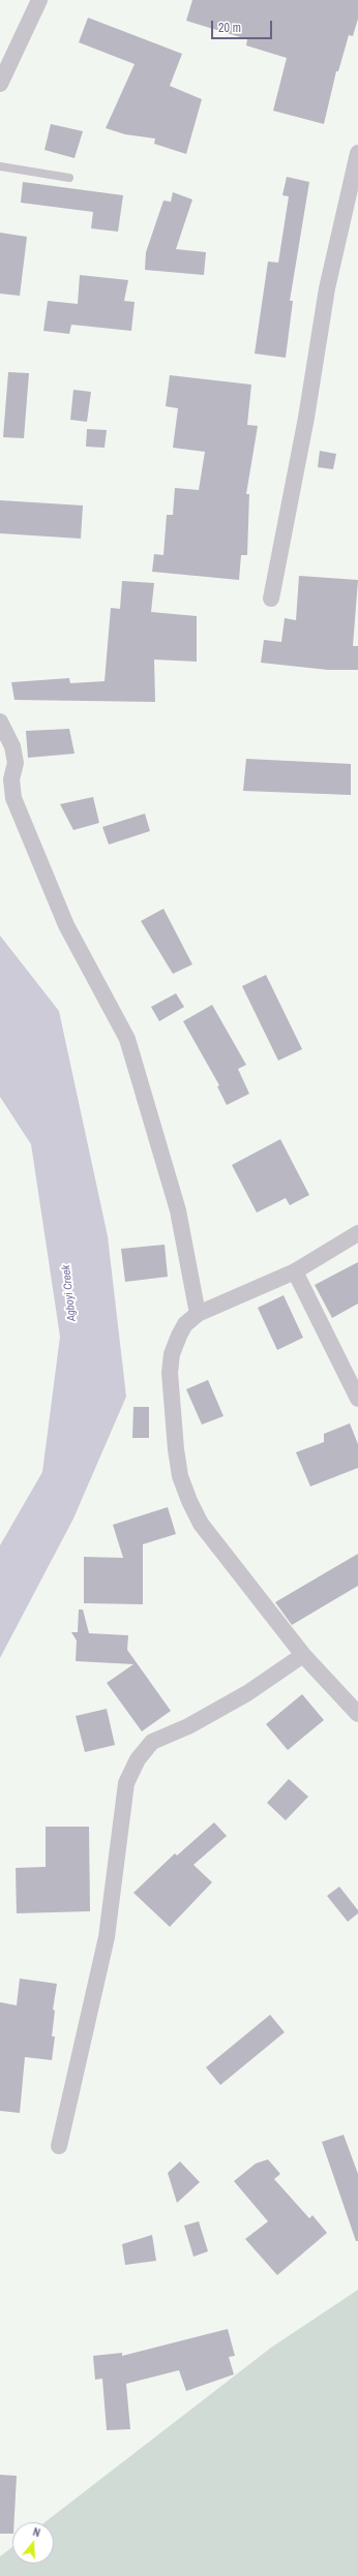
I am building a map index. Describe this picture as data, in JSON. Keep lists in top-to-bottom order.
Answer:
{
  "water": ["Agboyi Creek"],
  "scale_bar": "20 m",
  "north": "top"
}
